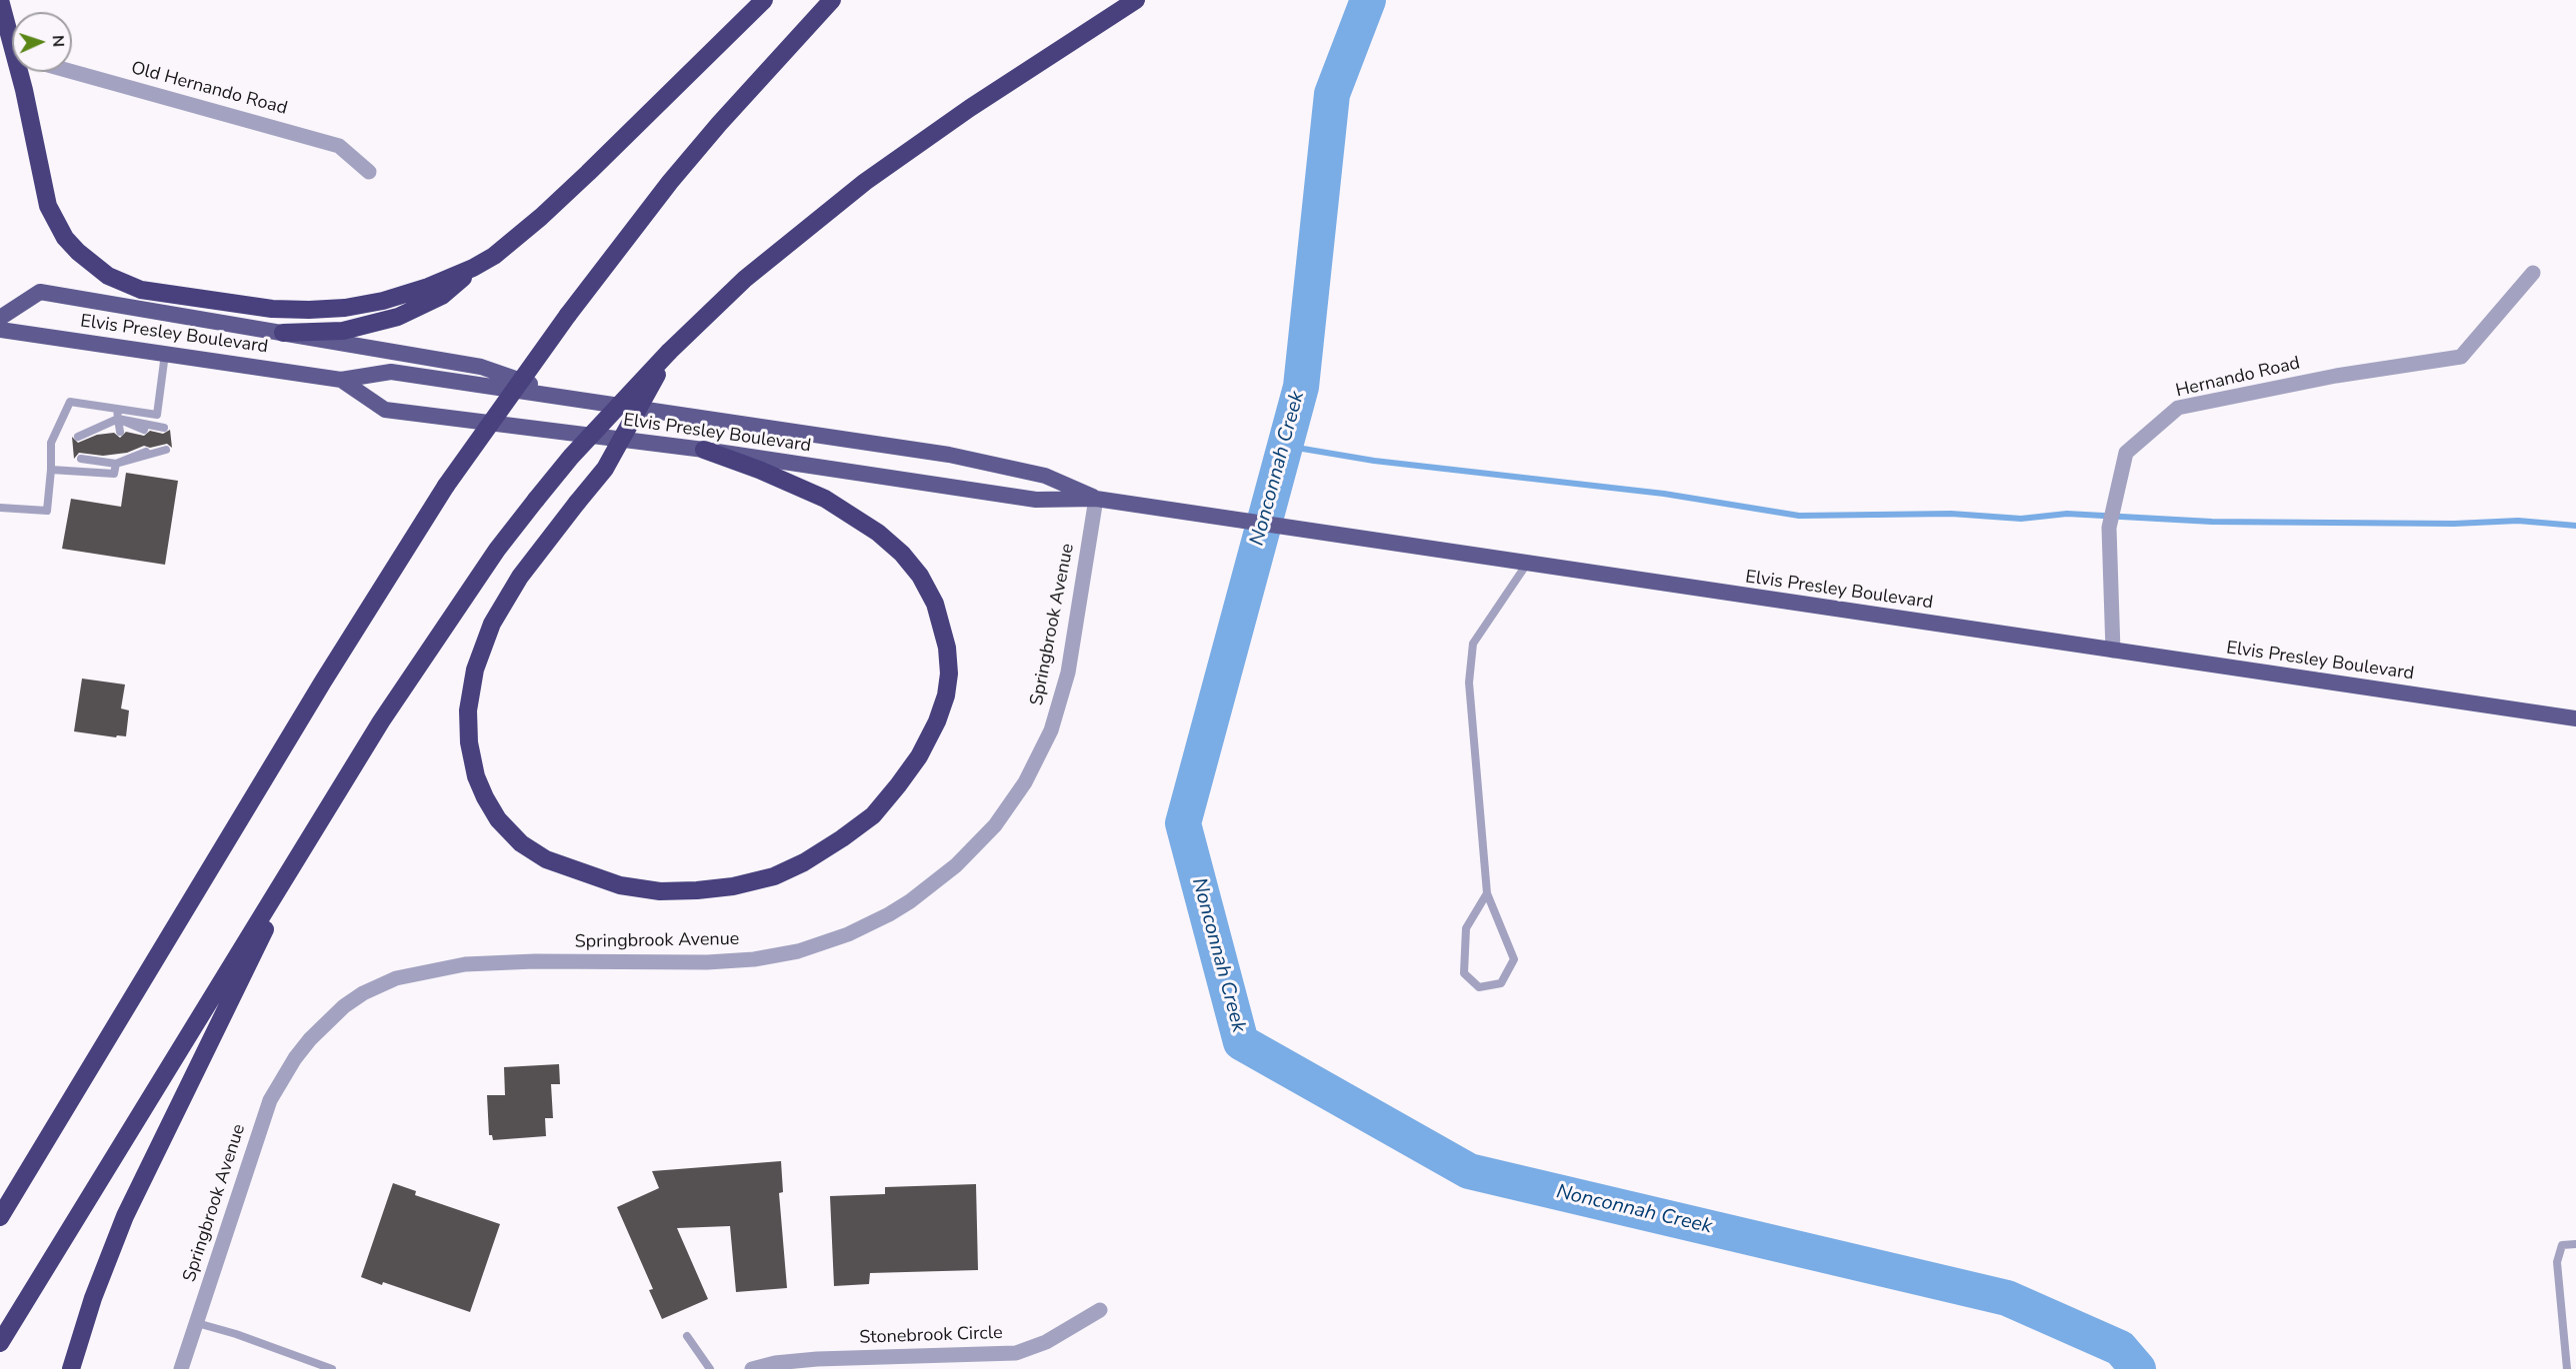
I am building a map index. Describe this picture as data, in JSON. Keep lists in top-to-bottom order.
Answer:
{
  "streets": {
    "main road": ["Elvis Presley Boulevard"],
    "street": [
      "Old Hernando Road",
      "Hernando Road",
      "Springbrook Avenue",
      "Stonebrook Circle"
    ]
  },
  "crossings": [
    ["Elvis Presley Boulevard", "Hernando Road"],
    ["Elvis Presley Boulevard", "Springbrook Avenue"]
  ],
  "water": ["Nonconnah Creek"],
  "north": "right"
}
